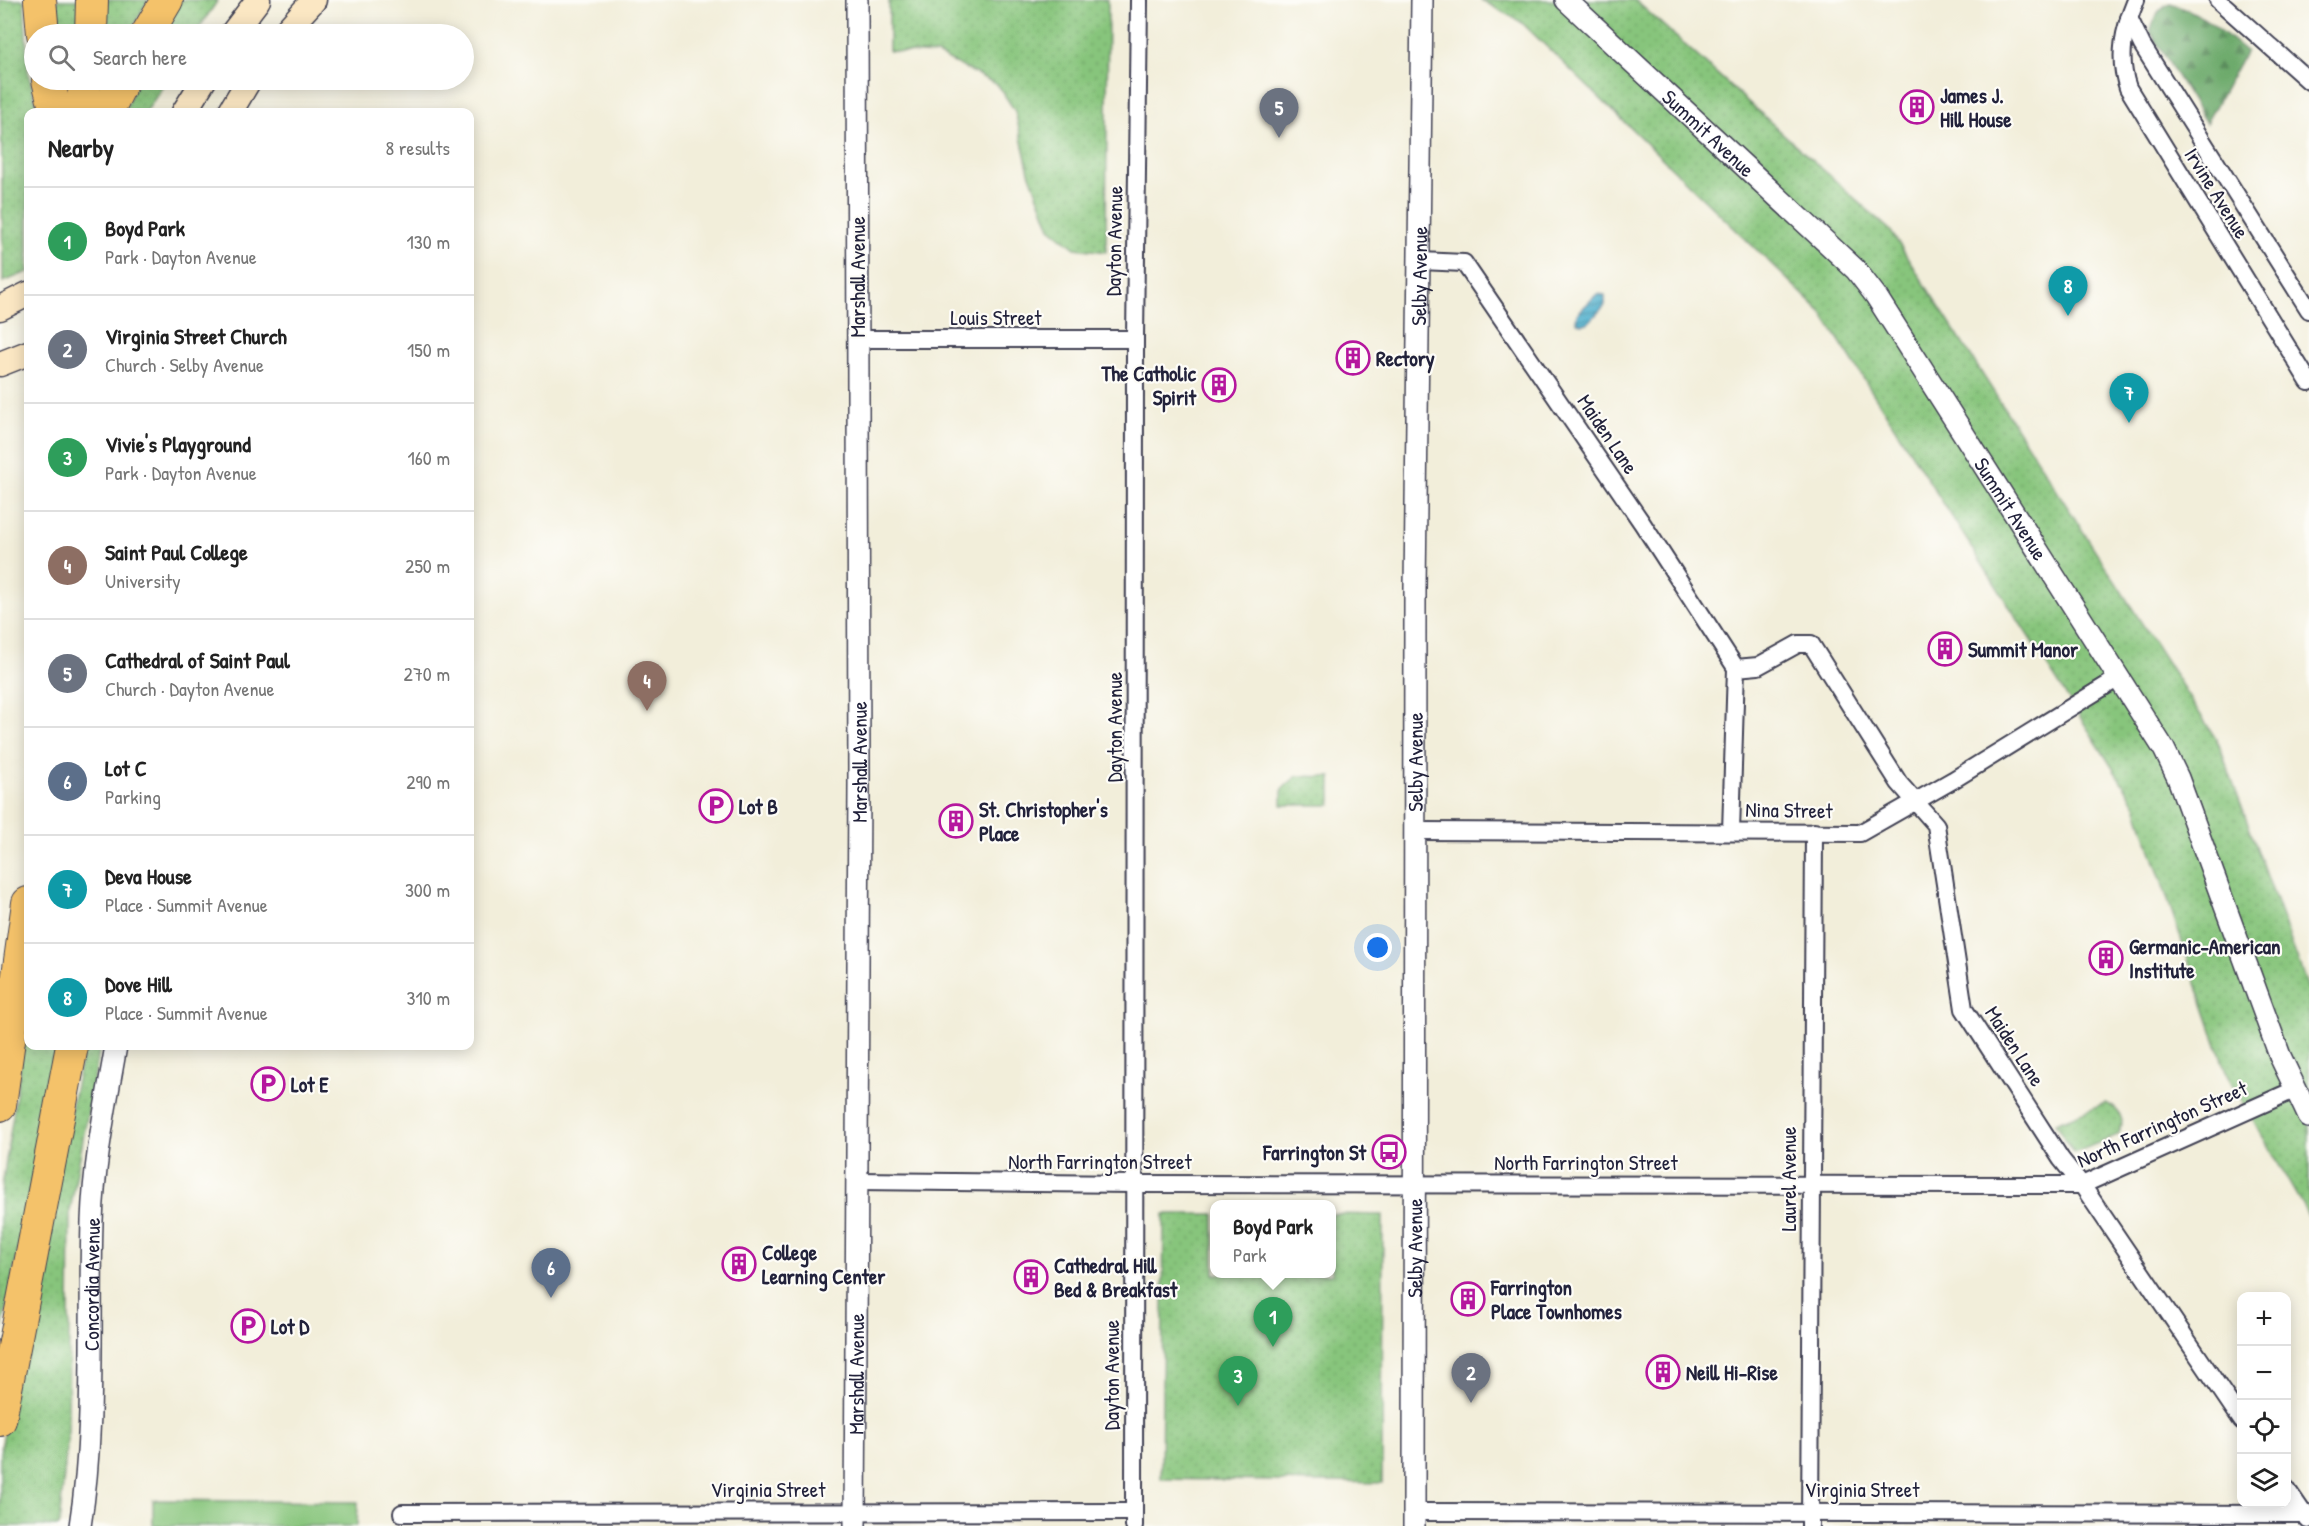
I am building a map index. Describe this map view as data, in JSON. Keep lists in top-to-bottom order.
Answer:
{
  "streets": {
    "street": [
      "Summit Avenue",
      "Irvine Avenue",
      "Dayton Avenue",
      "Marshall Avenue",
      "Selby Avenue",
      "Louis Street",
      "Maiden Lane",
      "Nina Street",
      "North Farrington Street",
      "Laurel Avenue",
      "Concordia Avenue",
      "Virginia Street"
    ]
  },
  "crossings": [
    ["Summit Avenue", "Nina Street"],
    ["Summit Avenue", "North Farrington Street"],
    ["Dayton Avenue", "Louis Street"],
    ["Dayton Avenue", "North Farrington Street"],
    ["Dayton Avenue", "Virginia Street"],
    ["Marshall Avenue", "Louis Street"],
    ["Marshall Avenue", "North Farrington Street"],
    ["Marshall Avenue", "Virginia Street"],
    ["Selby Avenue", "Maiden Lane"],
    ["Selby Avenue", "Nina Street"],
    ["Selby Avenue", "North Farrington Street"],
    ["Selby Avenue", "Virginia Street"],
    ["Maiden Lane", "Nina Street"],
    ["Maiden Lane", "North Farrington Street"],
    ["Nina Street", "Laurel Avenue"],
    ["North Farrington Street", "Laurel Avenue"],
    ["Laurel Avenue", "Virginia Street"]
  ],
  "places": {
    "building": [
      "James J. Hill House",
      "Rectory",
      "The Catholic Spirit",
      "Summit Manor",
      "St. Christopher's Place",
      "Germanic-American Institute",
      "College Learning Center",
      "Cathedral Hill Bed & Breakfast",
      "Farrington Place Townhomes",
      "Neill Hi-Rise"
    ],
    "parking": ["Lot B", "Lot E", "Lot D"],
    "bus stop": ["Farrington St"]
  },
  "page": {
    "search": "Search here",
    "pins": [
      "5",
      "8",
      "7",
      "4",
      "6",
      "1",
      "2",
      "3"
    ],
    "heading": ["Nearby", "8 results"],
    "list": [
      {
        "mark": "1",
        "name": "Boyd Park",
        "note": "Park · Dayton Avenue",
        "value": "130 m"
      },
      {
        "mark": "2",
        "name": "Virginia Street Church",
        "note": "Church · Selby Avenue",
        "value": "150 m"
      },
      {
        "mark": "3",
        "name": "Vivie's Playground",
        "note": "Park · Dayton Avenue",
        "value": "160 m"
      },
      {
        "mark": "4",
        "name": "Saint Paul College",
        "note": "University",
        "value": "250 m"
      },
      {
        "mark": "5",
        "name": "Cathedral of Saint Paul",
        "note": "Church · Dayton Avenue",
        "value": "270 m"
      },
      {
        "mark": "6",
        "name": "Lot C",
        "note": "Parking",
        "value": "290 m"
      },
      {
        "mark": "7",
        "name": "Deva House",
        "note": "Place · Summit Avenue",
        "value": "300 m"
      },
      {
        "mark": "8",
        "name": "Dove Hill",
        "note": "Place · Summit Avenue",
        "value": "310 m"
      }
    ],
    "popup": ["Boyd Park", "Park"],
    "map_buttons": ["+", "−"]
  }
}
